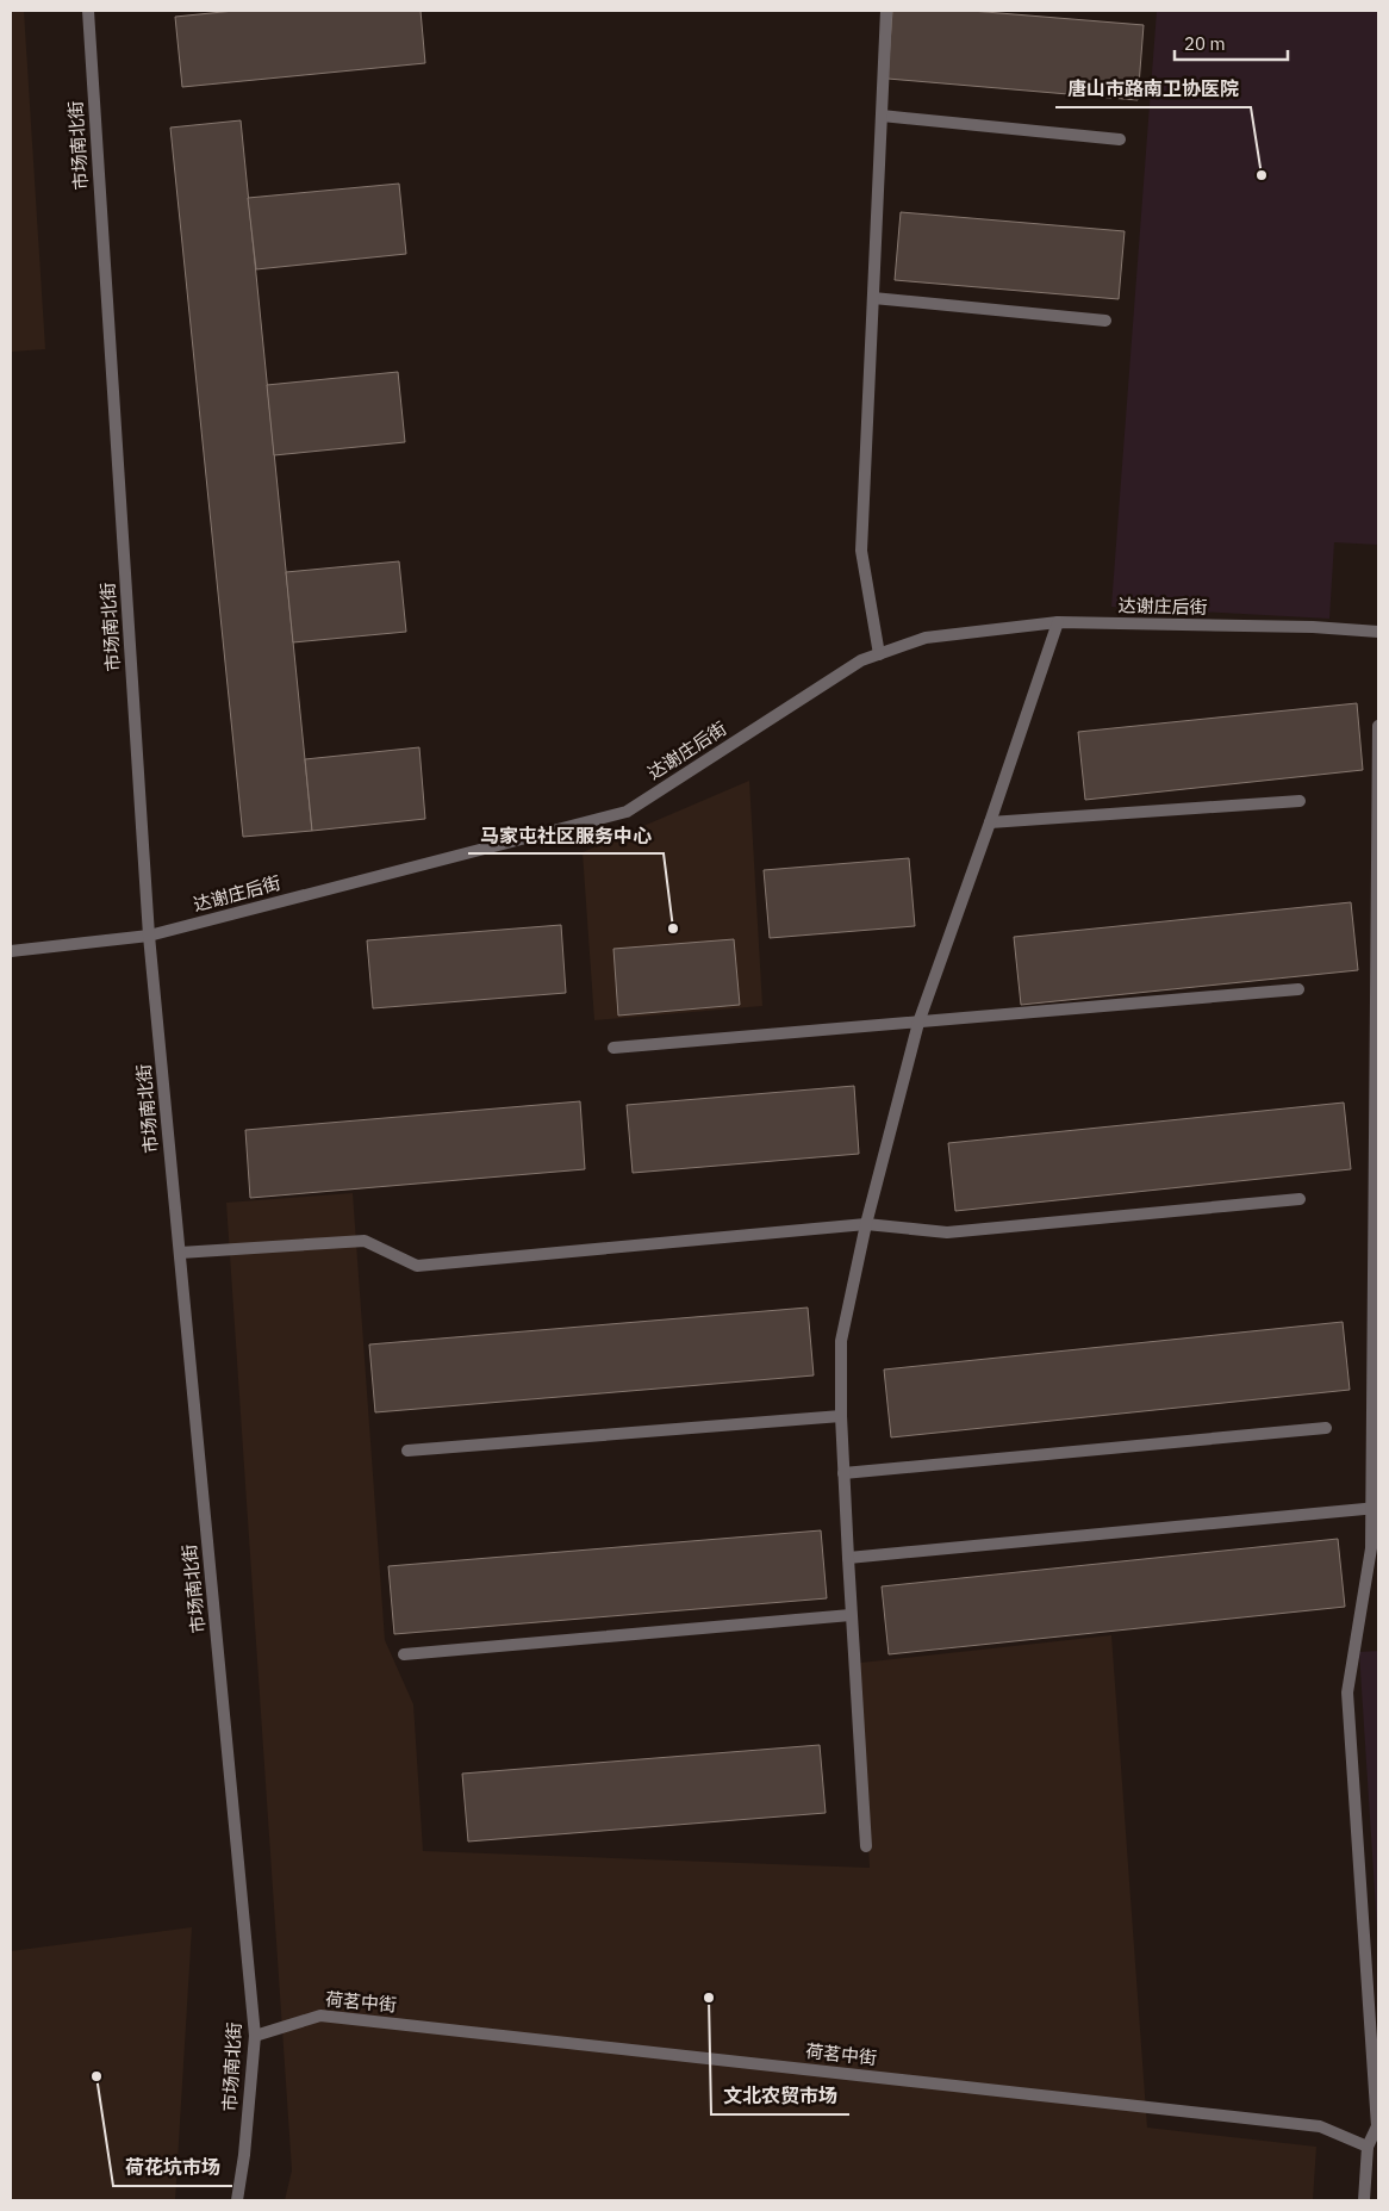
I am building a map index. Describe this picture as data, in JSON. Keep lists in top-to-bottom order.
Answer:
{
  "streets": {
    "street": ["市场南北街", "达谢庄后街", "荷茗中街"]
  },
  "crossings": [
    ["市场南北街", "达谢庄后街"],
    ["市场南北街", "荷茗中街"]
  ],
  "places": [
    "唐山市路南卫协医院",
    "马家屯社区服务中心",
    "文北农贸市场",
    "荷花坑市场"
  ],
  "scale_bar": "20 m"
}
